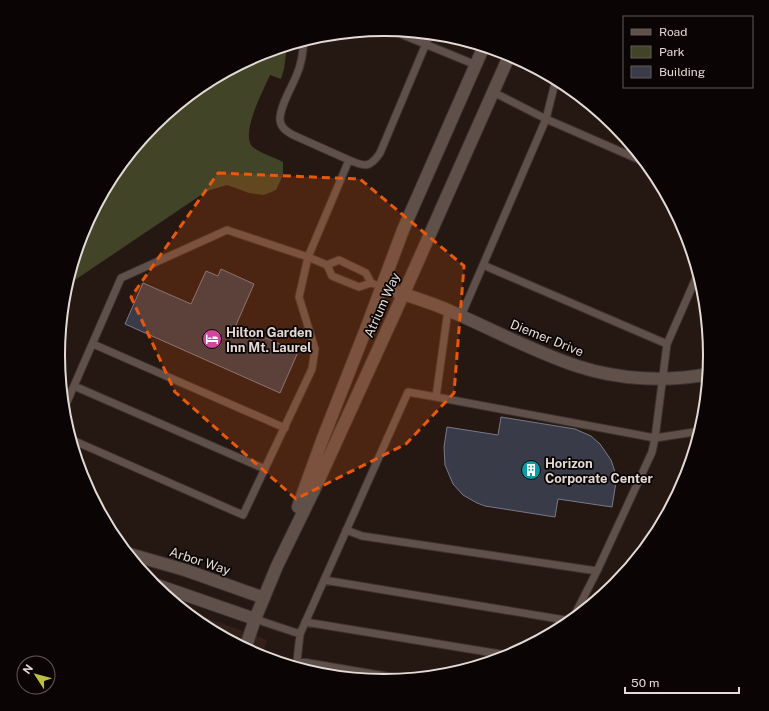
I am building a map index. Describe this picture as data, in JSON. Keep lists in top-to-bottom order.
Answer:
{
  "streets": {
    "street": ["Atrium Way", "Diemer Drive", "Arbor Way"]
  },
  "crossings": [
    ["Atrium Way", "Diemer Drive"],
    ["Atrium Way", "Arbor Way"]
  ],
  "places": {
    "hotel": ["Hilton Garden Inn Mt. Laurel"],
    "building": ["Horizon Corporate Center"]
  },
  "legend": ["Road", "Park", "Building"],
  "scale_bar": "50 m",
  "north": "top left"
}
